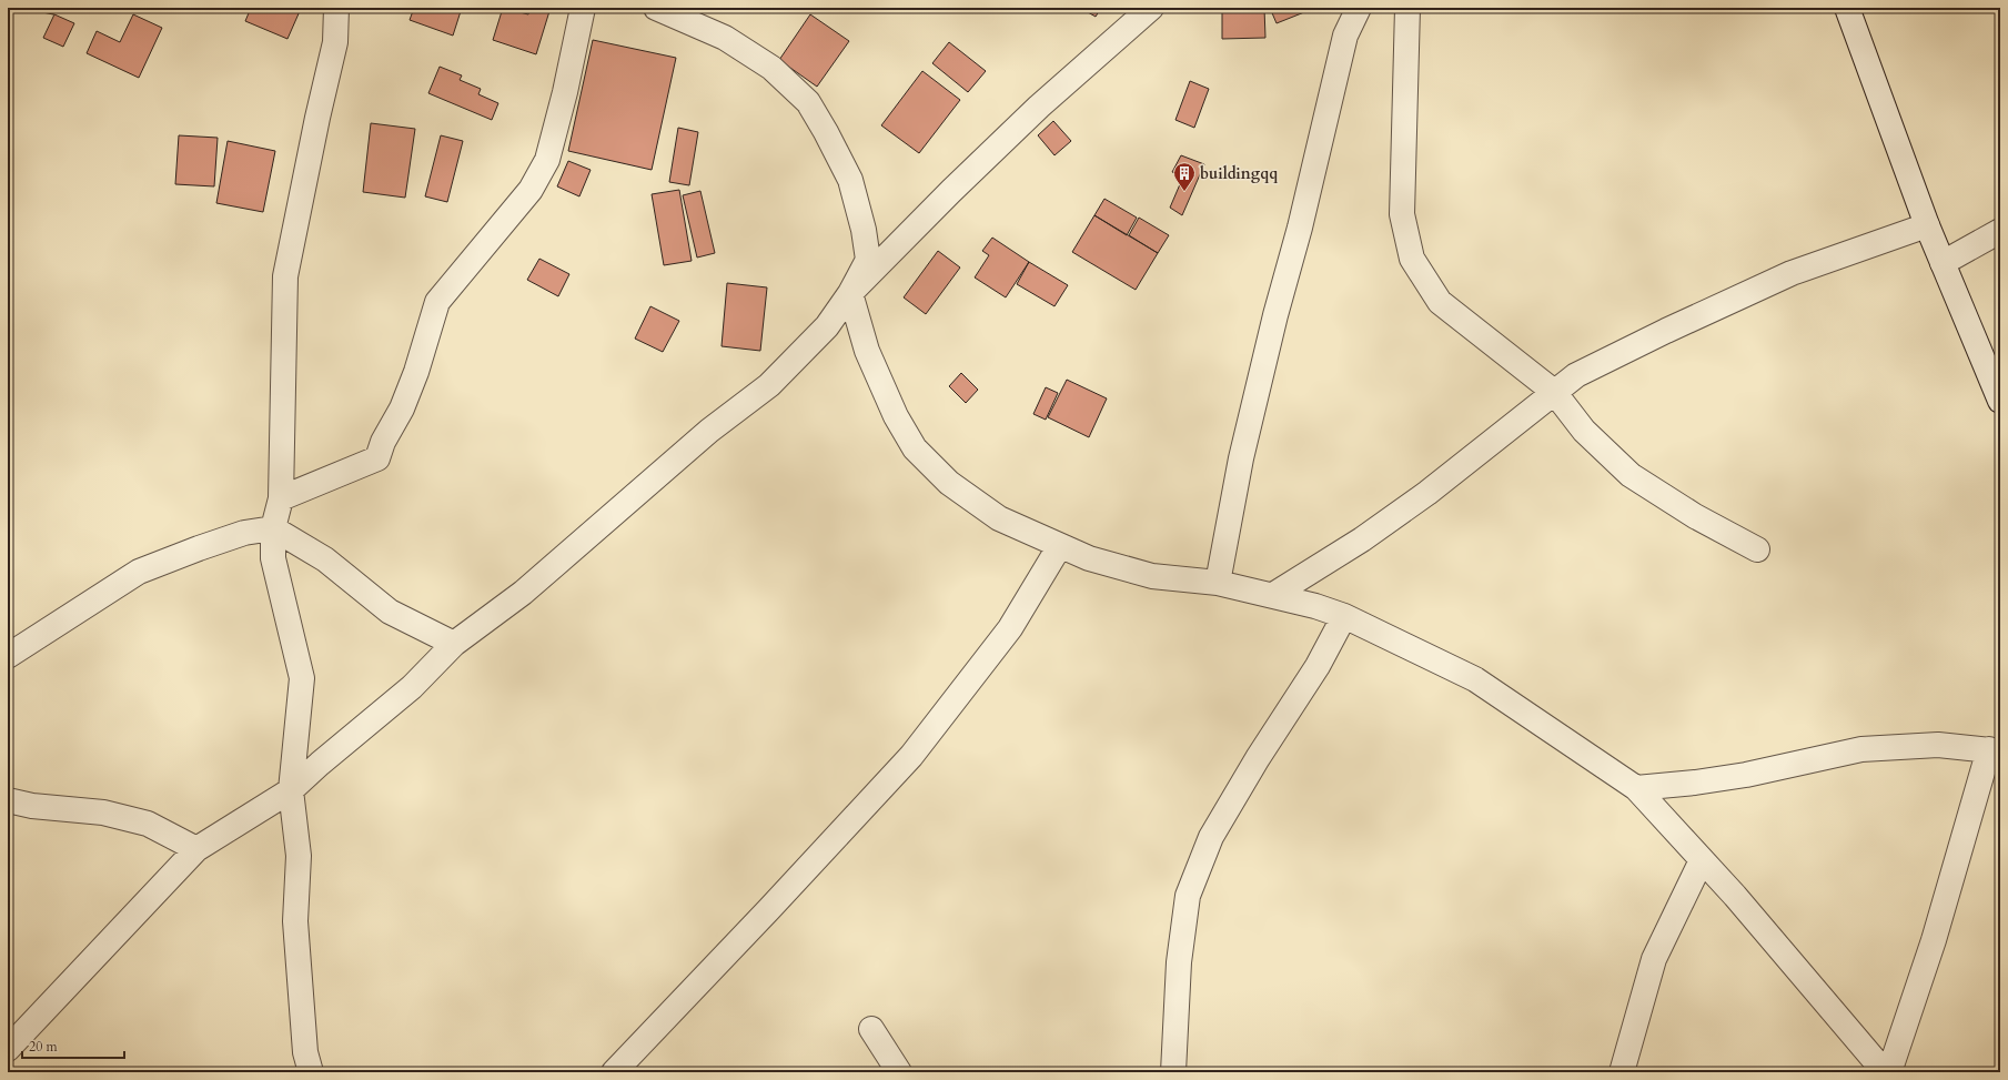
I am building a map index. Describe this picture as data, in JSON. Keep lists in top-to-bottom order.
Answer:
{
  "places": {
    "building": ["buildingqq"]
  },
  "scale_bar": "20 m"
}
